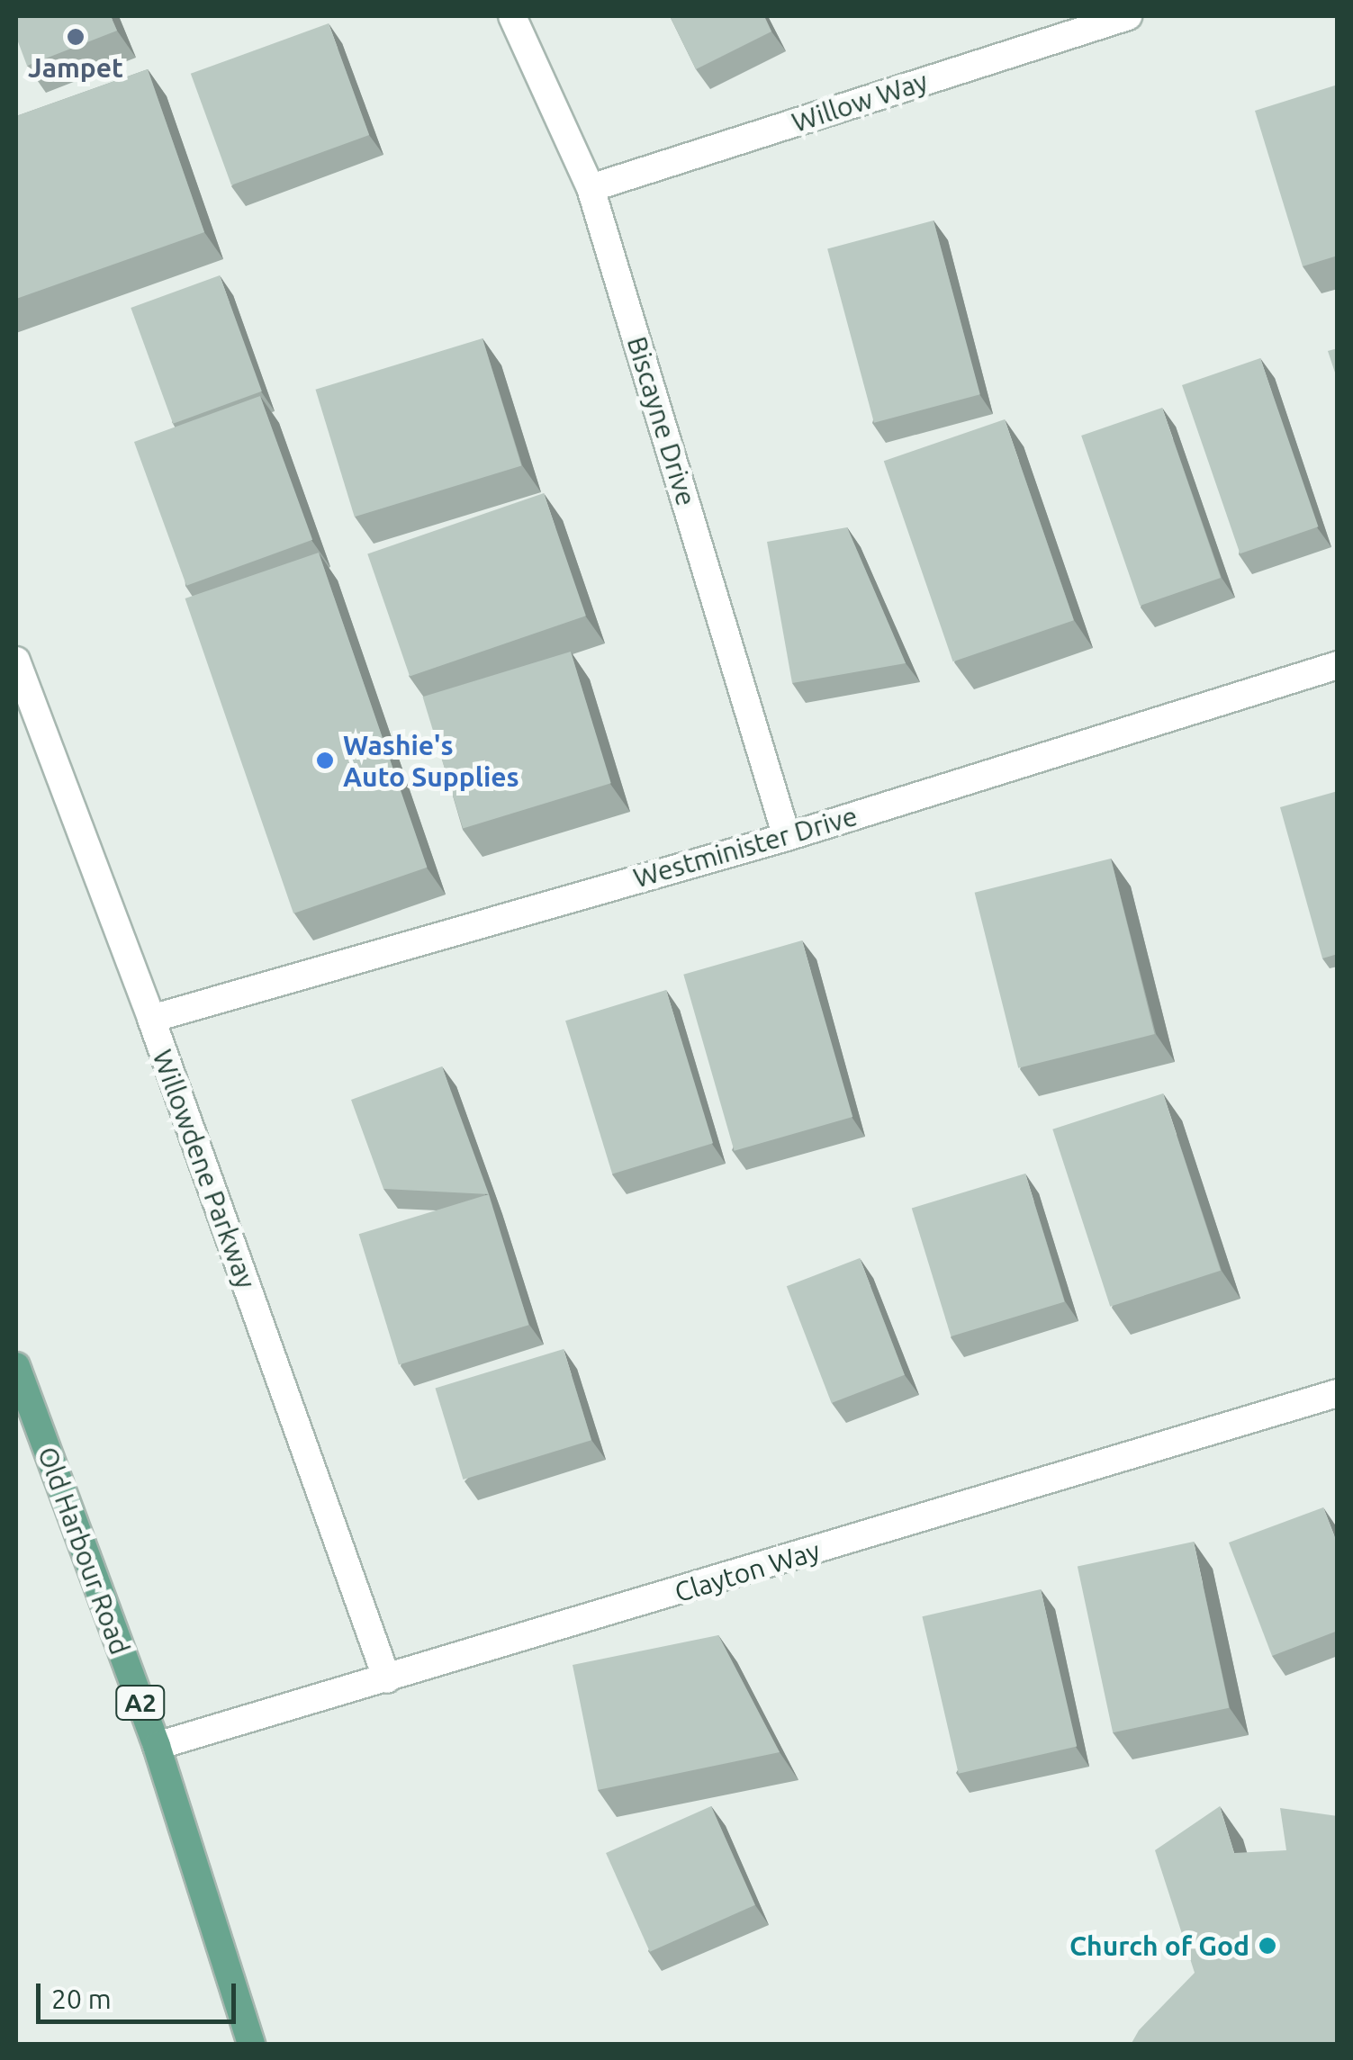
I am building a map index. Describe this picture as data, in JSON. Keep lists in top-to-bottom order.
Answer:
{
  "streets": {
    "main road": ["Old Harbour Road", "A2"],
    "street": [
      "Willow Way",
      "Biscayne Drive",
      "Westminister Drive",
      "Willowdene Parkway",
      "Clayton Way"
    ]
  },
  "crossings": [
    ["Willow Way", "Biscayne Drive"],
    ["Biscayne Drive", "Westminister Drive"],
    ["Westminister Drive", "Willowdene Parkway"],
    ["Willowdene Parkway", "Clayton Way"],
    ["Old Harbour Road", "Clayton Way"]
  ],
  "places": ["Jampet", "Washie's Auto Supplies", "Church of God"],
  "scale_bar": "20 m"
}
